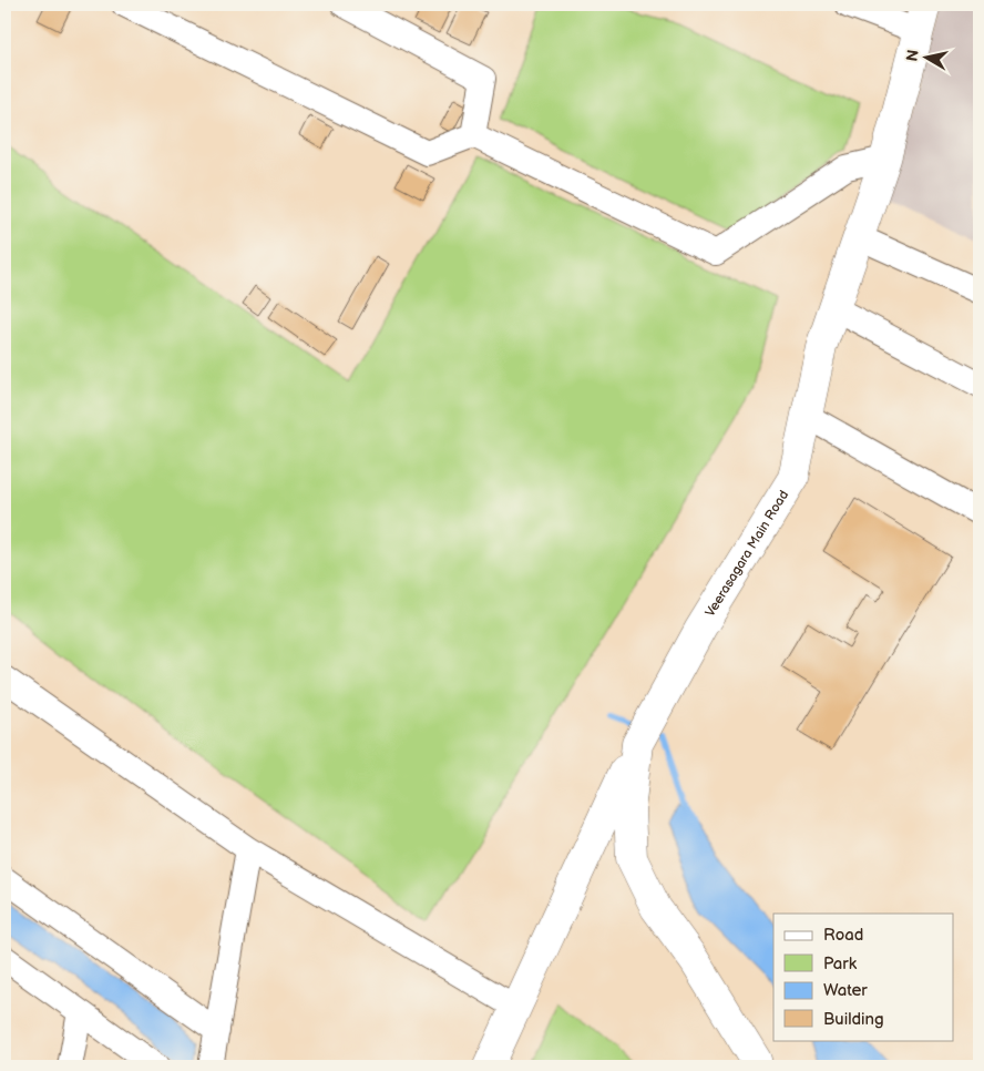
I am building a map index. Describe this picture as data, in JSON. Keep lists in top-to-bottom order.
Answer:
{
  "streets": {
    "street": ["Veerasagara Main Road"]
  },
  "legend": [
    "Road",
    "Park",
    "Water",
    "Building"
  ],
  "north": "left"
}
